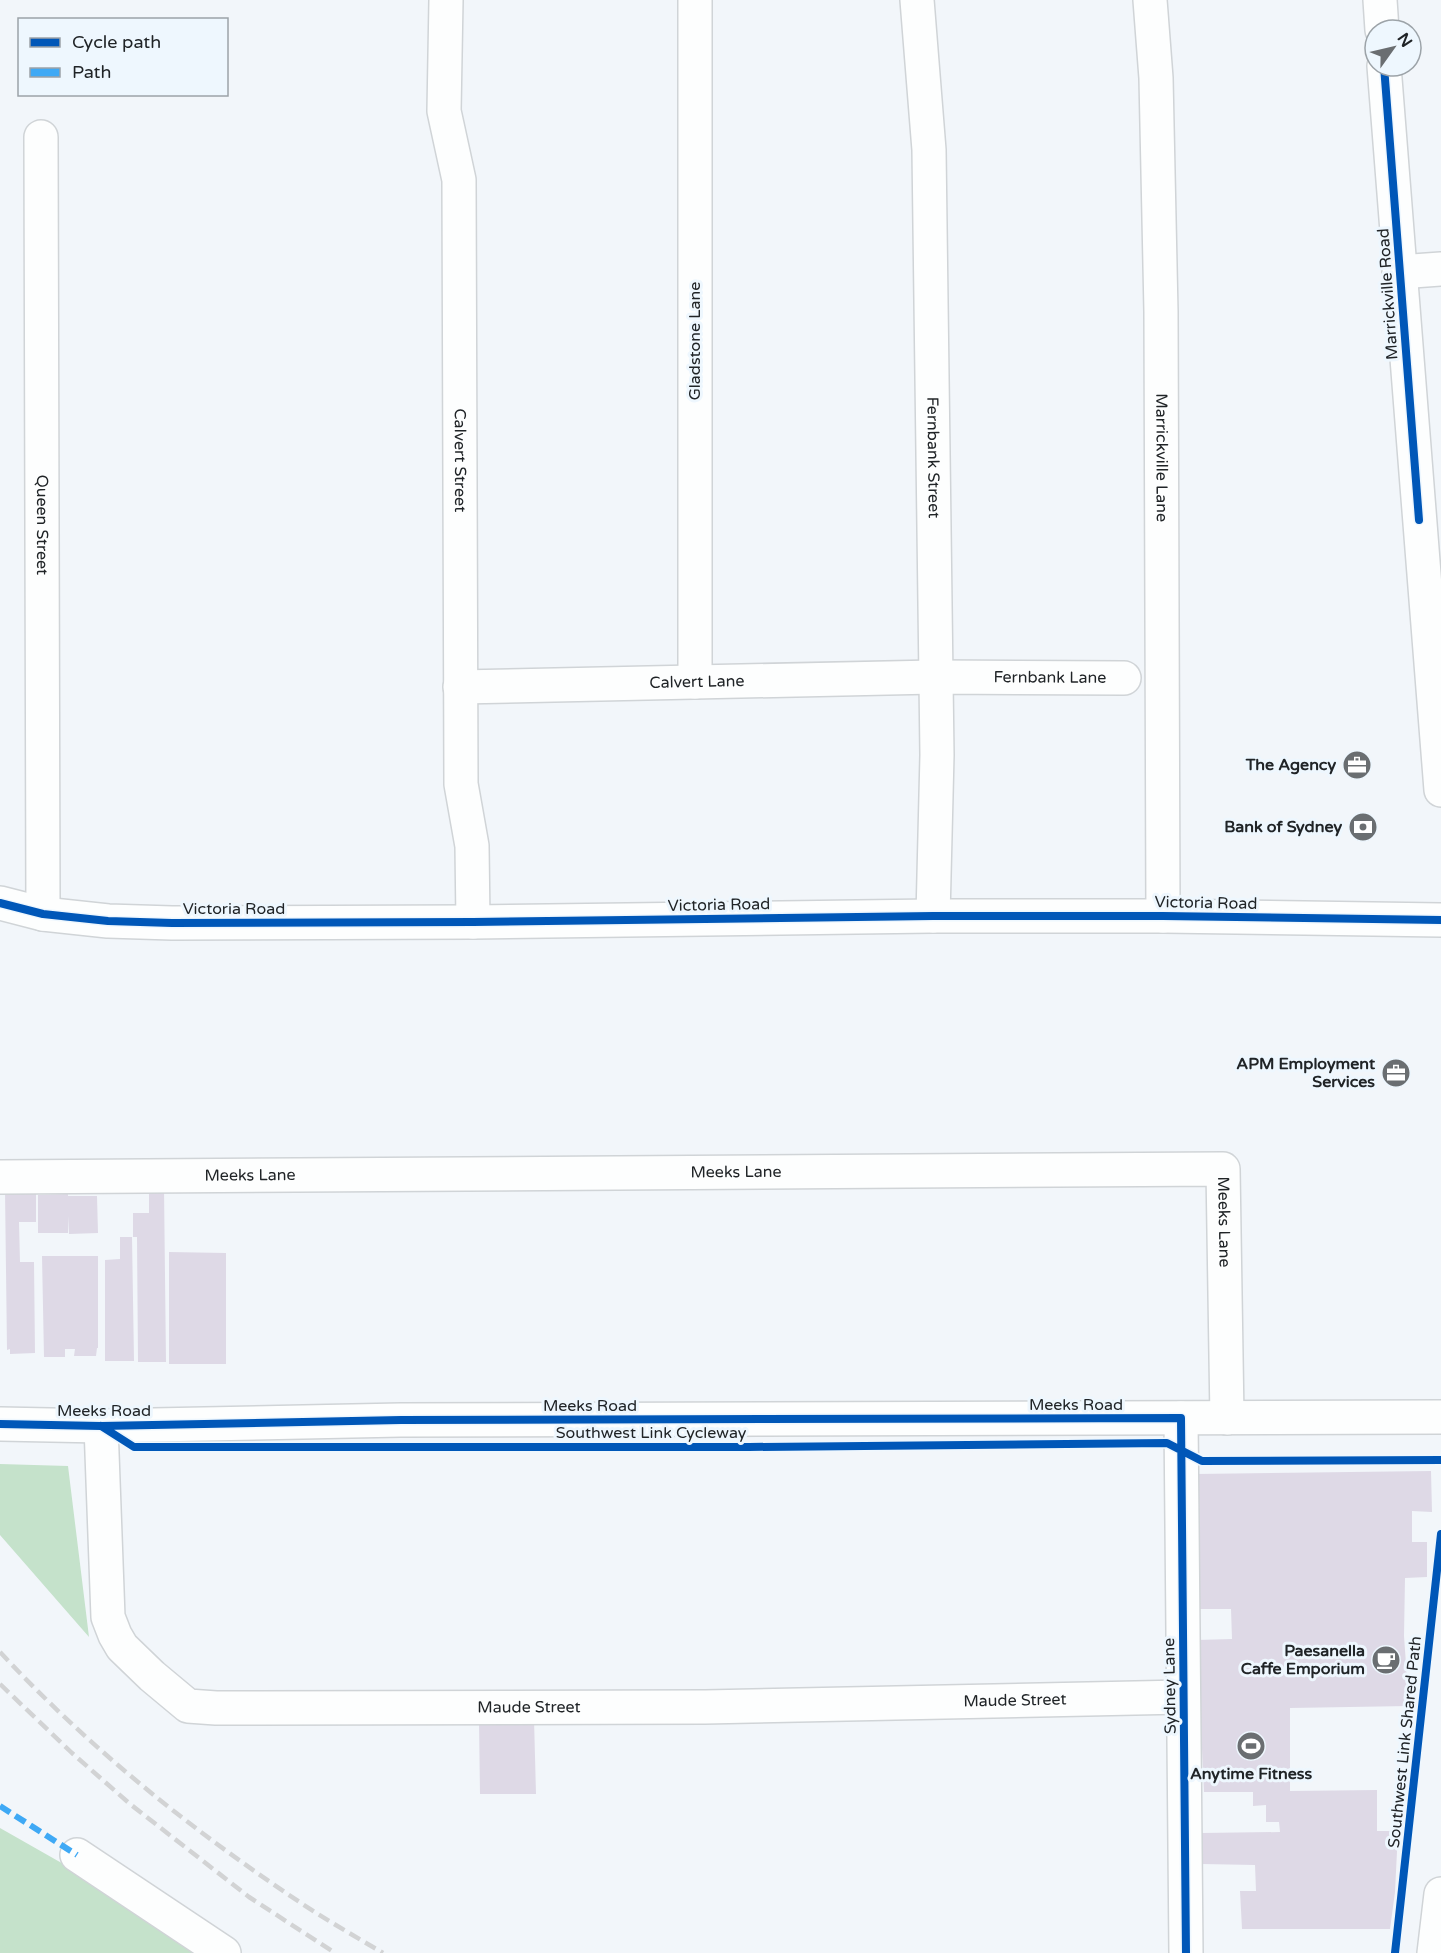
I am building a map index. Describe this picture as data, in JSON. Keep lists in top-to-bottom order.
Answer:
{
  "streets": {
    "street": [
      "Marrickville Road",
      "Gladstone Lane",
      "Fernbank Street",
      "Marrickville Lane",
      "Calvert Street",
      "Queen Street",
      "Fernbank Lane",
      "Calvert Lane",
      "Victoria Road",
      "Meeks Lane",
      "Meeks Road",
      "Sydney Lane",
      "Maude Street"
    ],
    "cycle path": ["Southwest Link Cycleway", "Southwest Link Shared Path"]
  },
  "crossings": [
    ["Gladstone Lane", "Calvert Lane"],
    ["Fernbank Street", "Fernbank Lane"],
    ["Fernbank Street", "Calvert Lane"],
    ["Fernbank Street", "Victoria Road"],
    ["Marrickville Lane", "Victoria Road"],
    ["Calvert Street", "Calvert Lane"],
    ["Calvert Street", "Victoria Road"],
    ["Queen Street", "Victoria Road"],
    ["Fernbank Lane", "Calvert Lane"],
    ["Meeks Lane", "Meeks Road"],
    ["Meeks Road", "Sydney Lane"],
    ["Meeks Road", "Maude Street"],
    ["Sydney Lane", "Maude Street"]
  ],
  "places": {
    "office": ["The Agency", "APM Employment Services"],
    "bank": ["Bank of Sydney"],
    "cafe": ["Paesanella Caffe Emporium"],
    "sports": ["Anytime Fitness"]
  },
  "legend": ["Cycle path", "Path"],
  "north": "top right"
}
